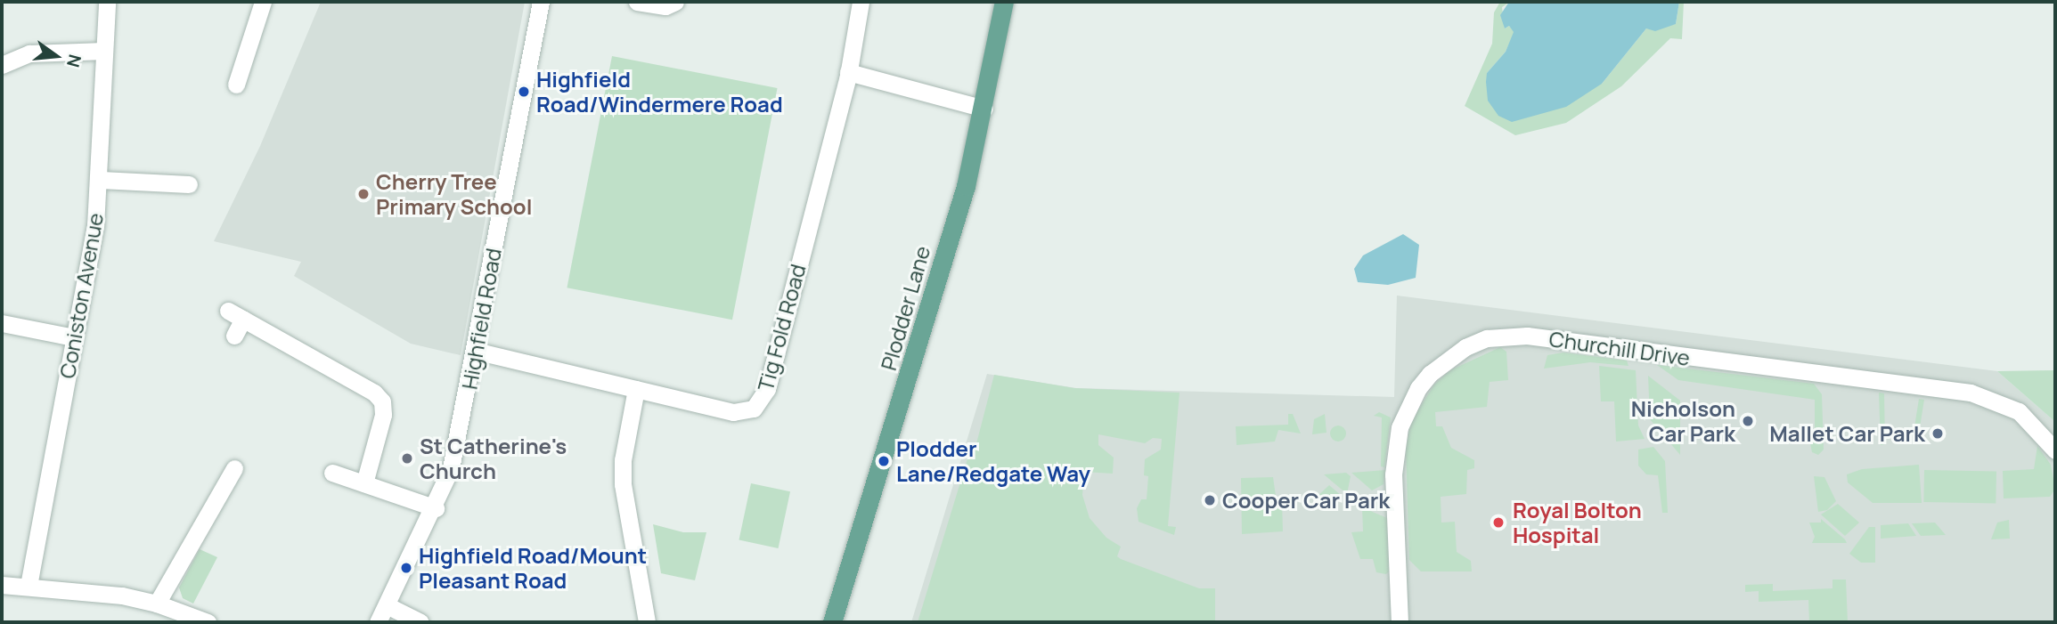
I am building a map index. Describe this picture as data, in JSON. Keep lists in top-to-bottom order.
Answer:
{
  "streets": {
    "main road": ["Plodder Lane"],
    "street": [
      "Coniston Avenue",
      "Highfield Road",
      "Tig Fold Road",
      "Churchill Drive"
    ]
  },
  "crossings": [
    ["Highfield Road", "Tig Fold Road"]
  ],
  "places": [
    "Highfield Road/Windermere Road",
    "Cherry Tree Primary School",
    "Nicholson Car Park",
    "Mallet Car Park",
    "St Catherine's Church",
    "Plodder Lane/Redgate Way",
    "Cooper Car Park",
    "Royal Bolton Hospital",
    "Highfield Road/Mount Pleasant Road"
  ],
  "north": "right"
}
